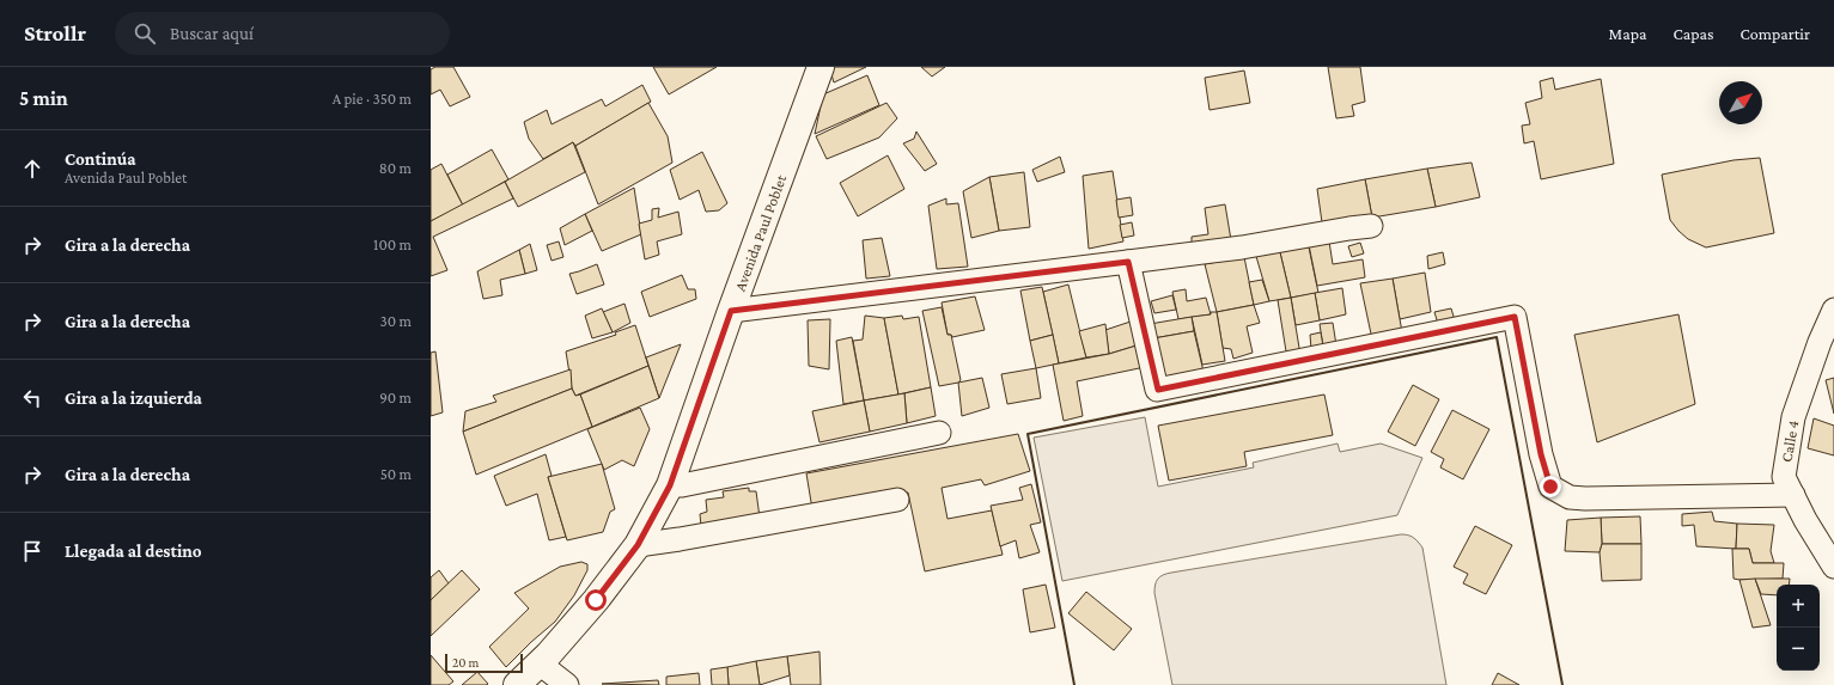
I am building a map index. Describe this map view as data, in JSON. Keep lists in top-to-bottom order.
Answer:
{
  "streets": {
    "main road": ["Avenida Paul Poblet"],
    "street": ["Calle 4"]
  },
  "scale_bar": "20 m",
  "north": "top right",
  "page": {
    "header": "Strollr",
    "search": "Buscar aquí",
    "nav": ["Mapa", "Capas", "Compartir"],
    "heading": ["5 min", "A pie · 350 m"],
    "list": [
      ["Continúa", "Avenida Paul Poblet", "80 m"],
      ["Gira a la derecha", "100 m"],
      ["Gira a la derecha", "30 m"],
      ["Gira a la izquierda", "90 m"],
      ["Gira a la derecha", "50 m"],
      "Llegada al destino"
    ],
    "map_buttons": ["+", "−"],
    "scale": "20 m"
  }
}
